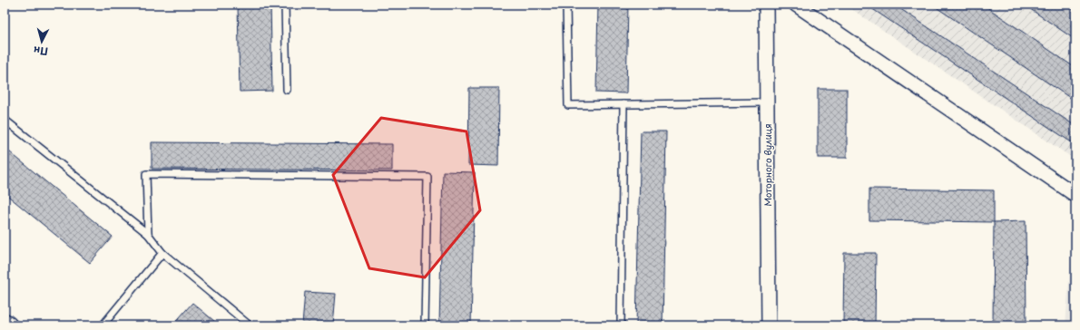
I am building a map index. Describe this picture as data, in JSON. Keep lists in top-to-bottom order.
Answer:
{
  "streets": {
    "street": ["Моторного вулиця"]
  },
  "north": "bottom"
}
